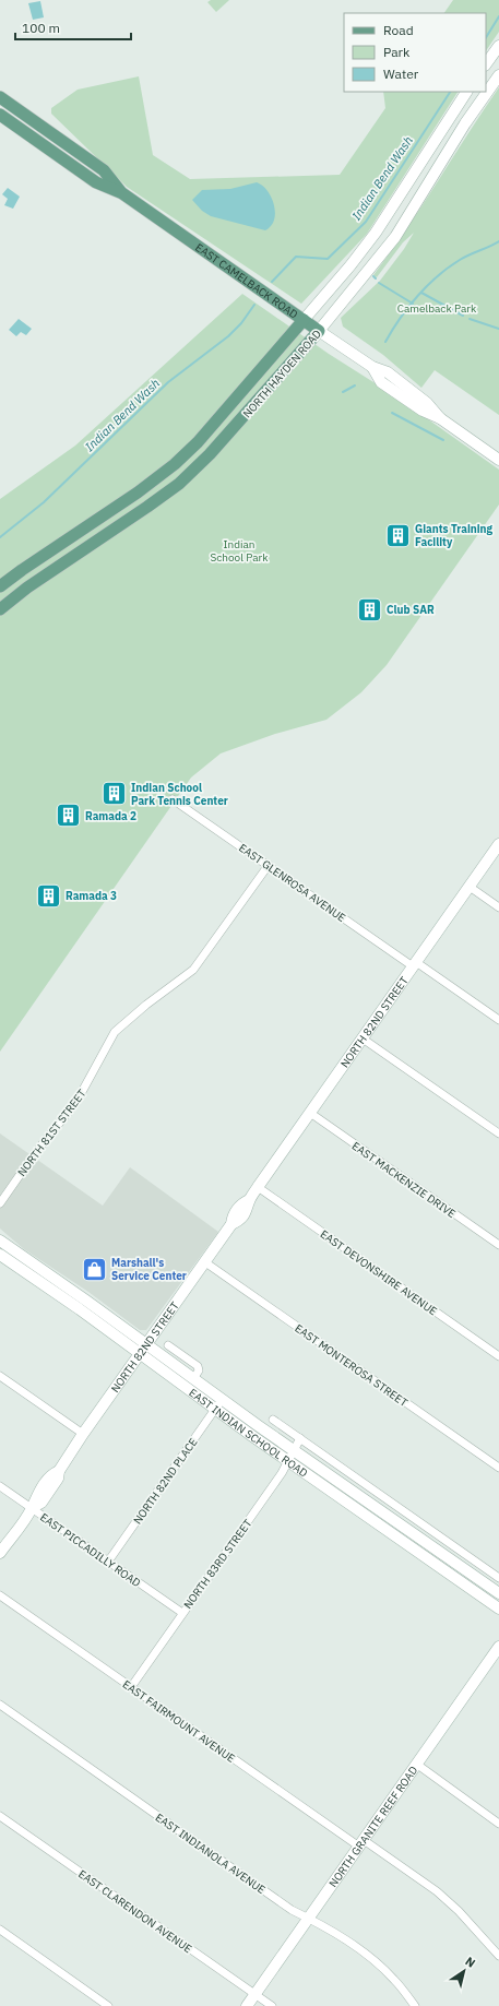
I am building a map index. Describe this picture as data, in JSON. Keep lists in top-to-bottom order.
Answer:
{
  "streets": {
    "main road": [
      "EAST CAMELBACK ROAD",
      "NORTH HAYDEN ROAD",
      "NORTH 82ND STREET",
      "EAST INDIAN SCHOOL ROAD",
      "NORTH GRANITE REEF ROAD"
    ],
    "street": [
      "EAST GLENROSA AVENUE",
      "NORTH 81ST STREET",
      "EAST MACKENZIE DRIVE",
      "EAST DEVONSHIRE AVENUE",
      "EAST MONTEROSA STREET",
      "NORTH 82ND PLACE",
      "EAST PICCADILLY ROAD",
      "NORTH 83RD STREET",
      "EAST FAIRMOUNT AVENUE",
      "EAST INDIANOLA AVENUE",
      "EAST CLARENDON AVENUE"
    ]
  },
  "crossings": [
    ["EAST CAMELBACK ROAD", "NORTH HAYDEN ROAD"],
    ["EAST GLENROSA AVENUE", "NORTH 82ND STREET"],
    ["EAST GLENROSA AVENUE", "NORTH 81ST STREET"],
    ["NORTH 82ND STREET", "EAST MACKENZIE DRIVE"],
    ["NORTH 82ND STREET", "EAST DEVONSHIRE AVENUE"],
    ["NORTH 82ND STREET", "EAST MONTEROSA STREET"],
    ["NORTH 82ND STREET", "EAST INDIAN SCHOOL ROAD"],
    ["NORTH 82ND STREET", "EAST PICCADILLY ROAD"],
    ["EAST INDIAN SCHOOL ROAD", "NORTH 82ND PLACE"],
    ["EAST INDIAN SCHOOL ROAD", "NORTH 83RD STREET"],
    ["NORTH 82ND PLACE", "EAST PICCADILLY ROAD"],
    ["EAST PICCADILLY ROAD", "NORTH 83RD STREET"],
    ["NORTH 83RD STREET", "EAST FAIRMOUNT AVENUE"],
    ["EAST FAIRMOUNT AVENUE", "NORTH GRANITE REEF ROAD"],
    ["NORTH GRANITE REEF ROAD", "EAST INDIANOLA AVENUE"],
    ["NORTH GRANITE REEF ROAD", "EAST CLARENDON AVENUE"]
  ],
  "water": ["Indian Bend Wash"],
  "parks": ["Camelback Park", "Indian School Park"],
  "places": {
    "building": [
      "Giants Training Facility",
      "Club SAR",
      "Indian School Park Tennis Center",
      "Ramada 2",
      "Ramada 3"
    ],
    "shop": ["Marshall's Service Center"]
  },
  "legend": ["Road", "Park", "Water"],
  "scale_bar": "100 m",
  "north": "top right"
}
